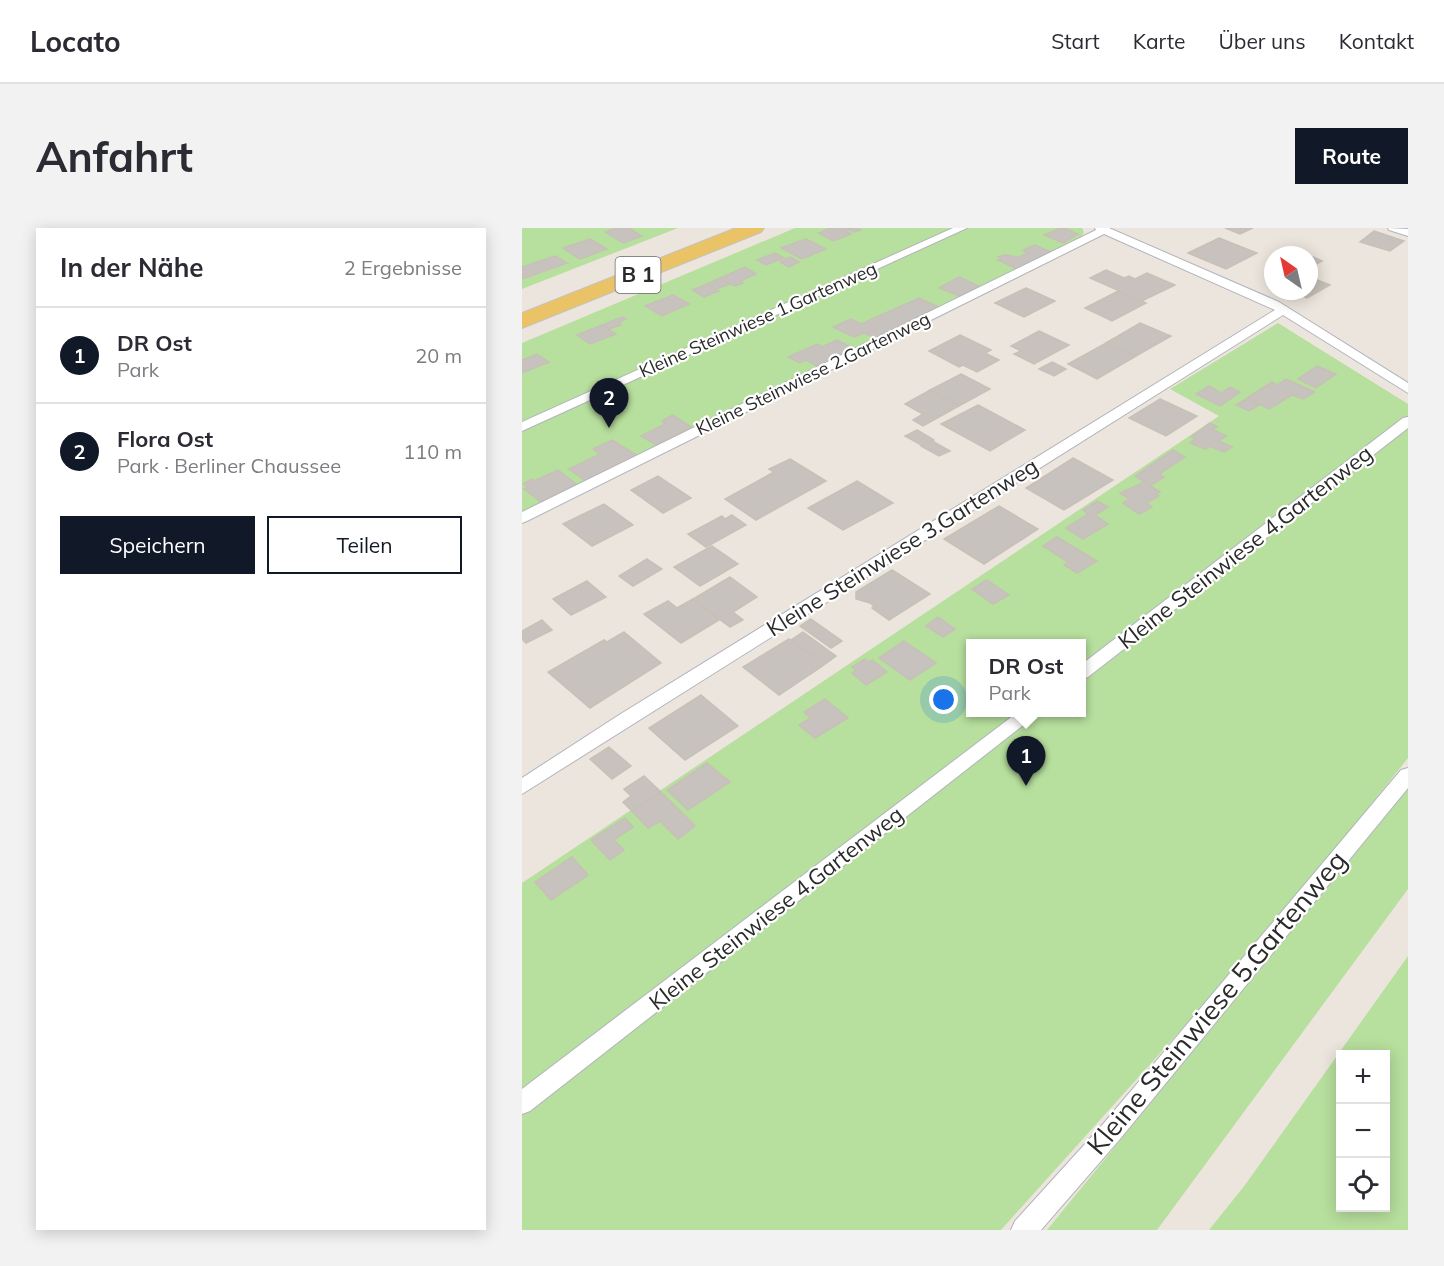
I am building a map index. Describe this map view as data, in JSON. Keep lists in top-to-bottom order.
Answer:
{
  "streets": {
    "main road": ["B 1"],
    "lane": [
      "Kleine Steinwiese 1.Gartenweg",
      "Kleine Steinwiese 2.Gartenweg",
      "Kleine Steinwiese 3.Gartenweg",
      "Kleine Steinwiese 4.Gartenweg",
      "Kleine Steinwiese 5.Gartenweg"
    ]
  },
  "north": "top left",
  "page": {
    "header": "Locato",
    "nav": [
      "Start",
      "Karte",
      "Über uns",
      "Kontakt"
    ],
    "buttons": [
      "Route",
      ["Speichern", "Teilen"]
    ],
    "title": "Anfahrt",
    "heading": ["In der Nähe", "2 Ergebnisse"],
    "list": [
      {
        "mark": "1",
        "name": "DR Ost",
        "note": "Park",
        "value": "20 m"
      },
      {
        "mark": "2",
        "name": "Flora Ost",
        "note": "Park · Berliner Chaussee",
        "value": "110 m"
      }
    ],
    "pins": ["2", "1"],
    "popup": ["DR Ost", "Park"],
    "map_buttons": ["+", "−"]
  }
}
